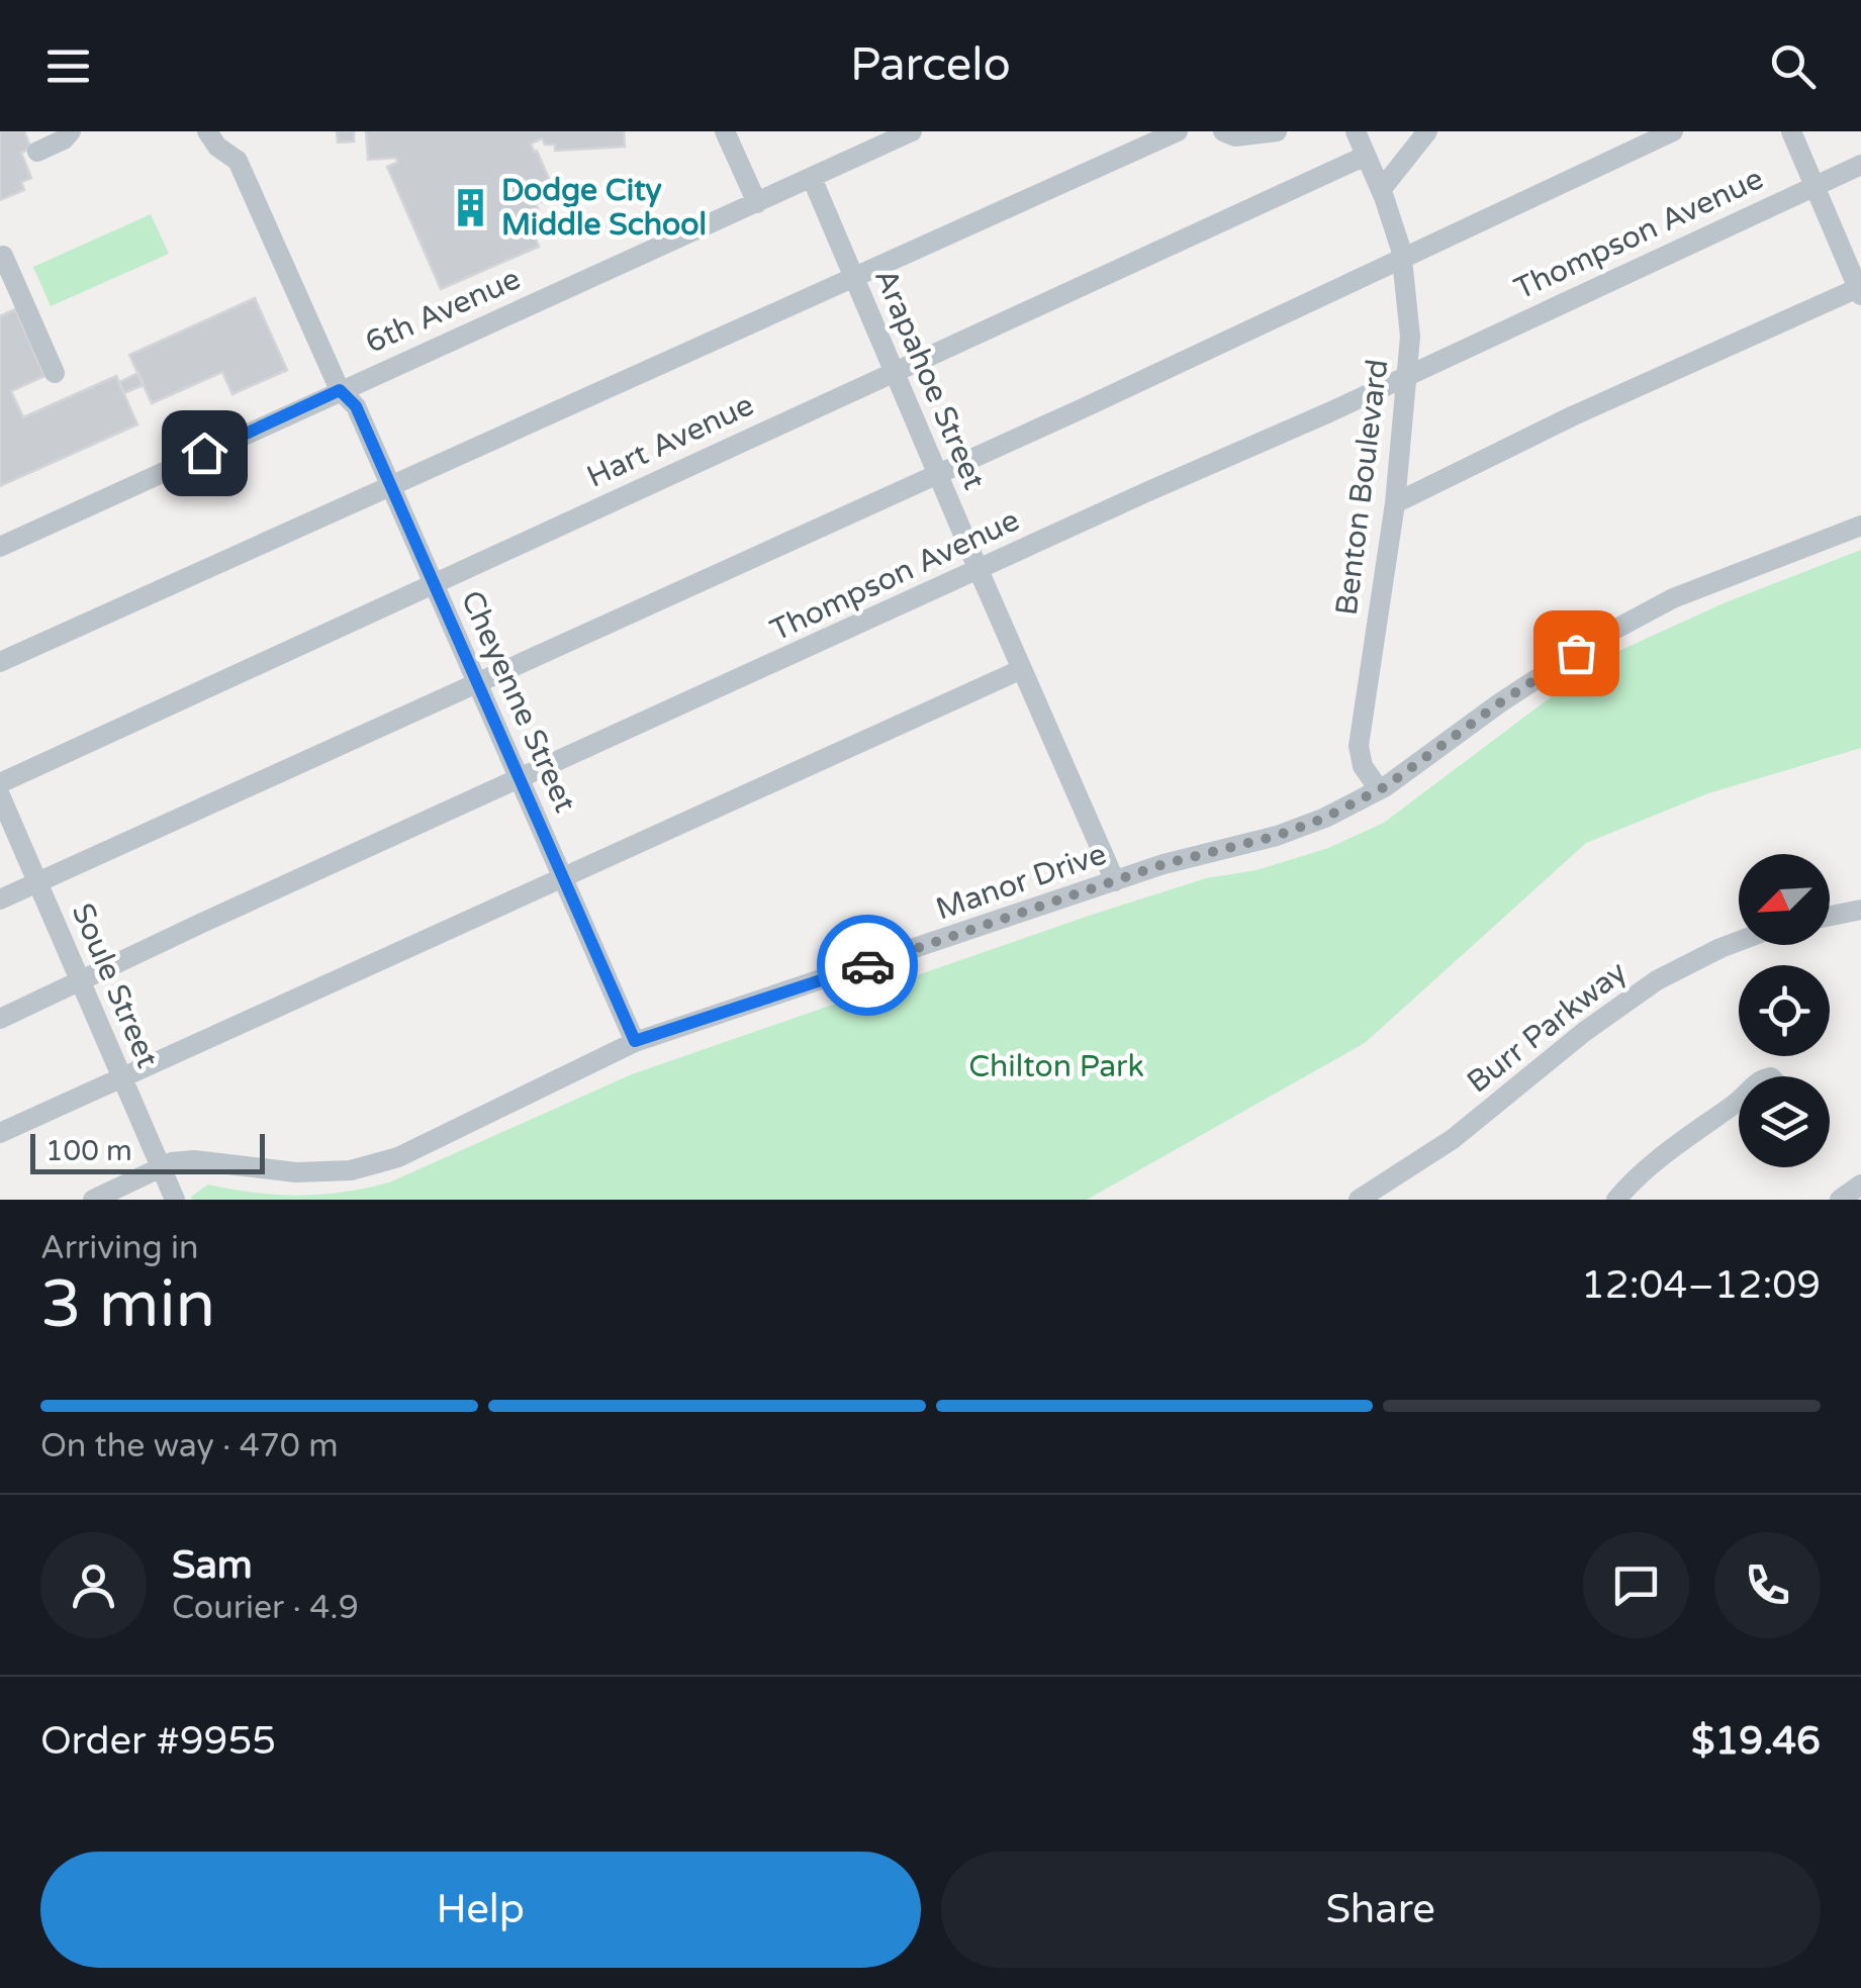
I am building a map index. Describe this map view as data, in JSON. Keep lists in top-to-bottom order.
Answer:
{
  "streets": {
    "street": [
      "Thompson Avenue",
      "6th Avenue",
      "Arapahoe Street",
      "Hart Avenue",
      "Benton Boulevard",
      "Cheyenne Street",
      "Manor Drive",
      "Soule Street",
      "Burr Parkway"
    ]
  },
  "crossings": [
    ["Thompson Avenue", "Arapahoe Street"],
    ["Thompson Avenue", "Benton Boulevard"],
    ["Thompson Avenue", "Cheyenne Street"],
    ["Thompson Avenue", "Soule Street"],
    ["6th Avenue", "Arapahoe Street"],
    ["6th Avenue", "Cheyenne Street"],
    ["Arapahoe Street", "Hart Avenue"],
    ["Arapahoe Street", "Manor Drive"],
    ["Hart Avenue", "Benton Boulevard"],
    ["Hart Avenue", "Cheyenne Street"],
    ["Benton Boulevard", "Manor Drive"],
    ["Cheyenne Street", "Manor Drive"],
    ["Manor Drive", "Soule Street"]
  ],
  "parks": ["Chilton Park"],
  "places": {
    "building": ["Dodge City Middle School"]
  },
  "scale_bar": "100 m",
  "north": "bottom left",
  "page": {
    "header": "Parcelo",
    "scale": "100 m",
    "heading": ["3 min", "Arriving in", "12:04–12:09"],
    "panel": [
      "Sam",
      "Courier · 4.9",
      "Order #9955",
      "$19.46"
    ],
    "bar": "On the way · 470 m",
    "buttons": ["Help", "Share"]
  }
}
